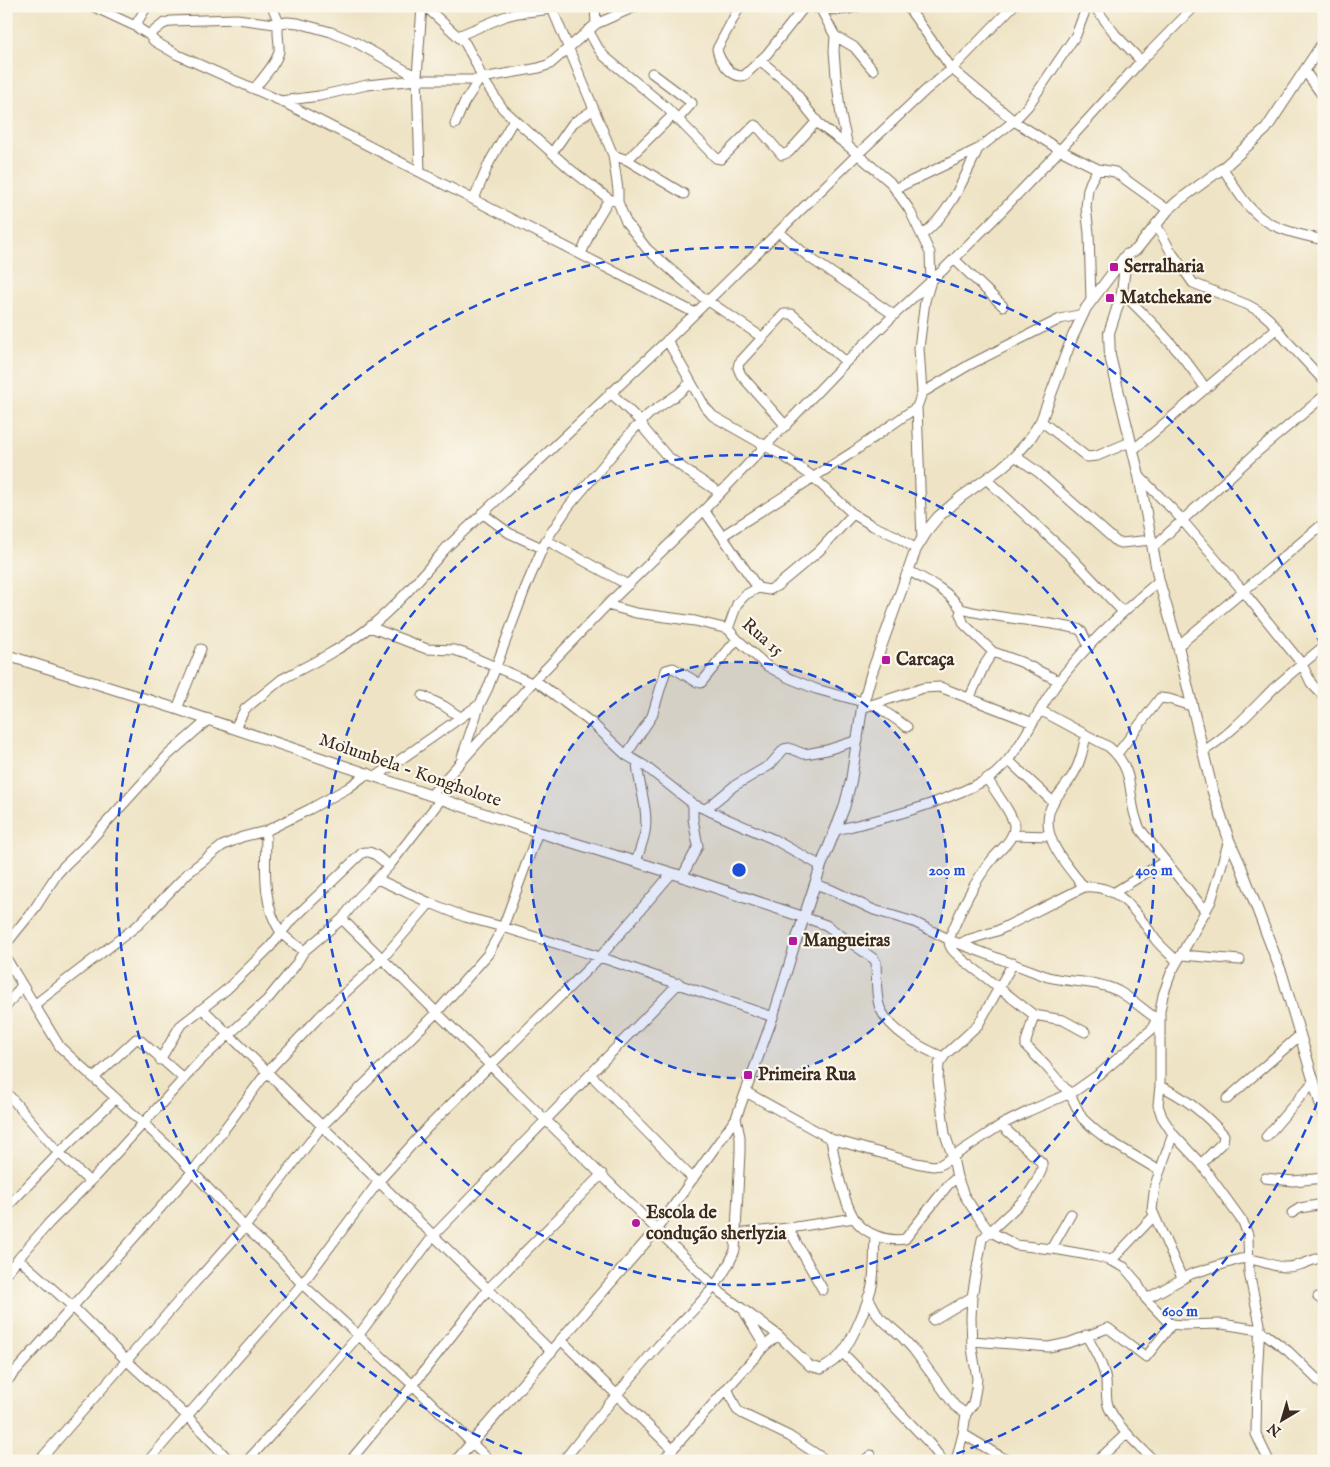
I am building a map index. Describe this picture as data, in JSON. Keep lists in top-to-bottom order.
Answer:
{
  "streets": {
    "street": ["Rua 15", "Molumbela - Kongholote"]
  },
  "places": {
    "transit": [
      "Serralharia",
      "Matchekane",
      "Carcaça",
      "Mangueiras",
      "Primeira Rua"
    ],
    "other": ["Escola de condução sherlyzia"]
  },
  "north": "bottom left",
  "rings": ["200 m", "400 m", "600 m"]
}
